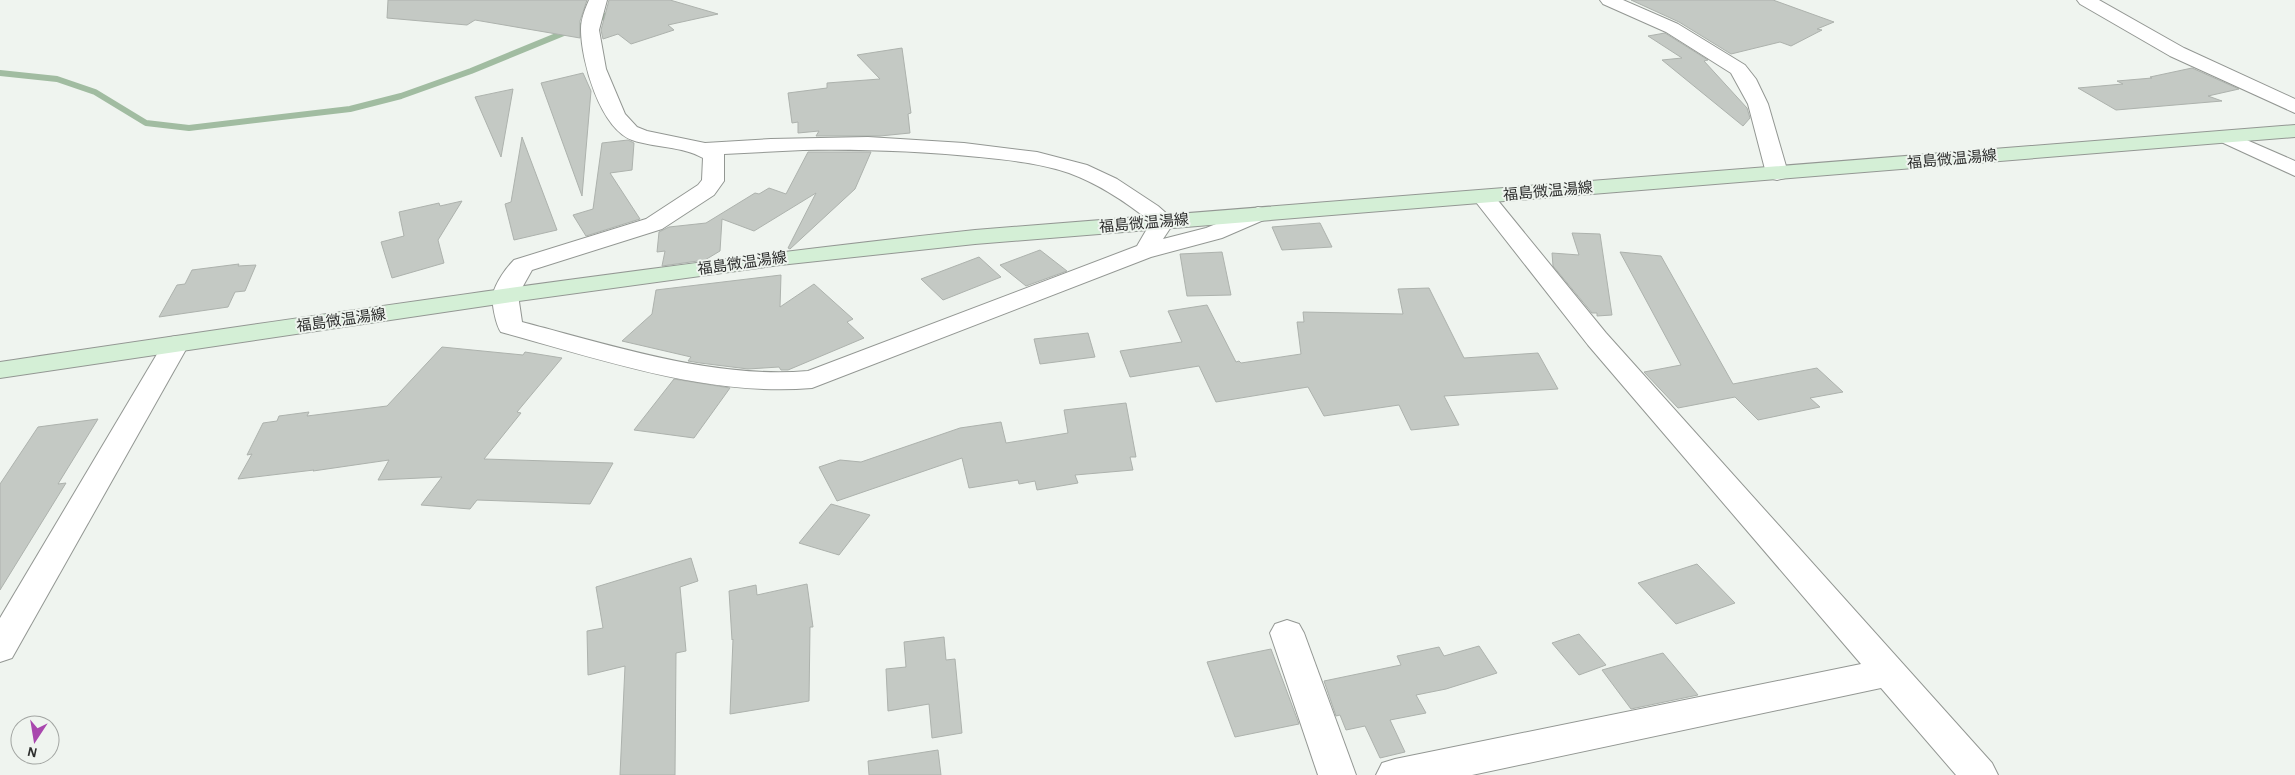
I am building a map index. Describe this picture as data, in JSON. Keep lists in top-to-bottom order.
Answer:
{
  "streets": {
    "main road": ["福島微温湯線"]
  },
  "north": "bottom"
}
